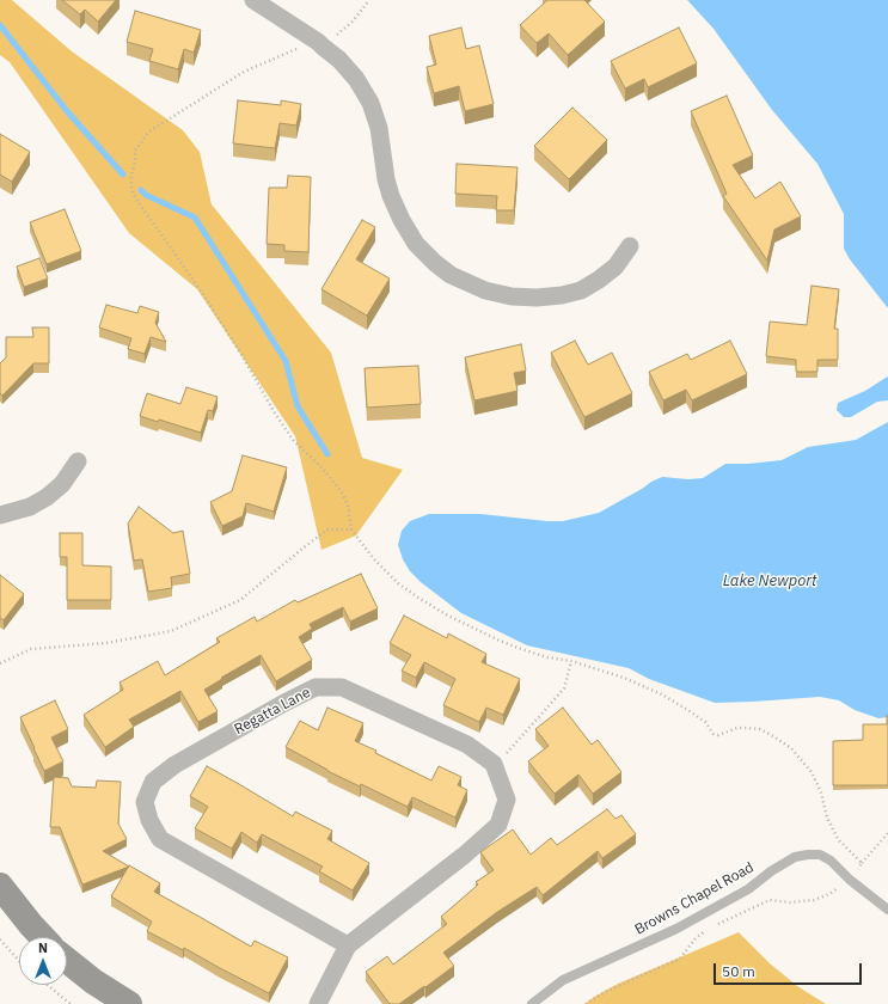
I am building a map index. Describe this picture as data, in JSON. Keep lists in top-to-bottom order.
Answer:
{
  "streets": {
    "street": ["Regatta Lane"],
    "lane": ["Browns Chapel Road"]
  },
  "water": ["Lake Newport"],
  "scale_bar": "50 m",
  "north": "top"
}
